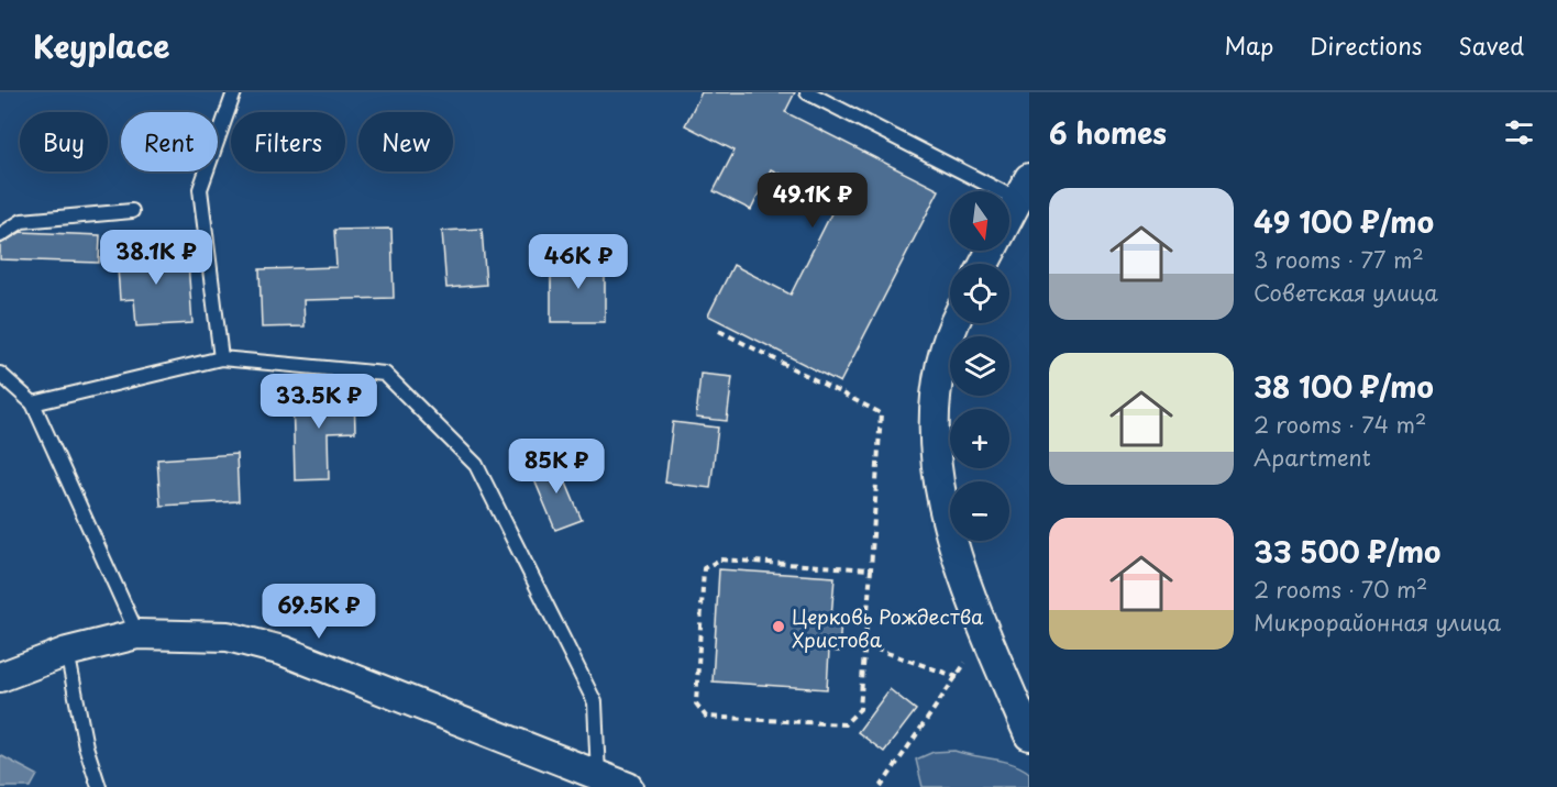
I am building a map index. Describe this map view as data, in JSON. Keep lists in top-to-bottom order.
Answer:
{
  "places": ["Церковь Рождества Христова"],
  "north": "bottom",
  "page": {
    "header": "Keyplace",
    "nav": ["Map", "Directions", "Saved"],
    "heading": "6 homes",
    "chip": [
      "Buy",
      "Rent",
      "Filters",
      "New"
    ],
    "list": [
      {
        "name": "49 100 ₽/mo",
        "note": "3 rooms · 77 m² · Советская улица"
      },
      {
        "name": "38 100 ₽/mo",
        "note": "2 rooms · 74 m² · Apartment"
      },
      {
        "name": "33 500 ₽/mo",
        "note": "2 rooms · 70 m² · Микрорайонная улица"
      }
    ],
    "price": [
      "49.1K ₽",
      "38.1K ₽",
      "46K ₽",
      "33.5K ₽",
      "85K ₽",
      "69.5K ₽"
    ],
    "map_buttons": ["+", "−"]
  }
}
